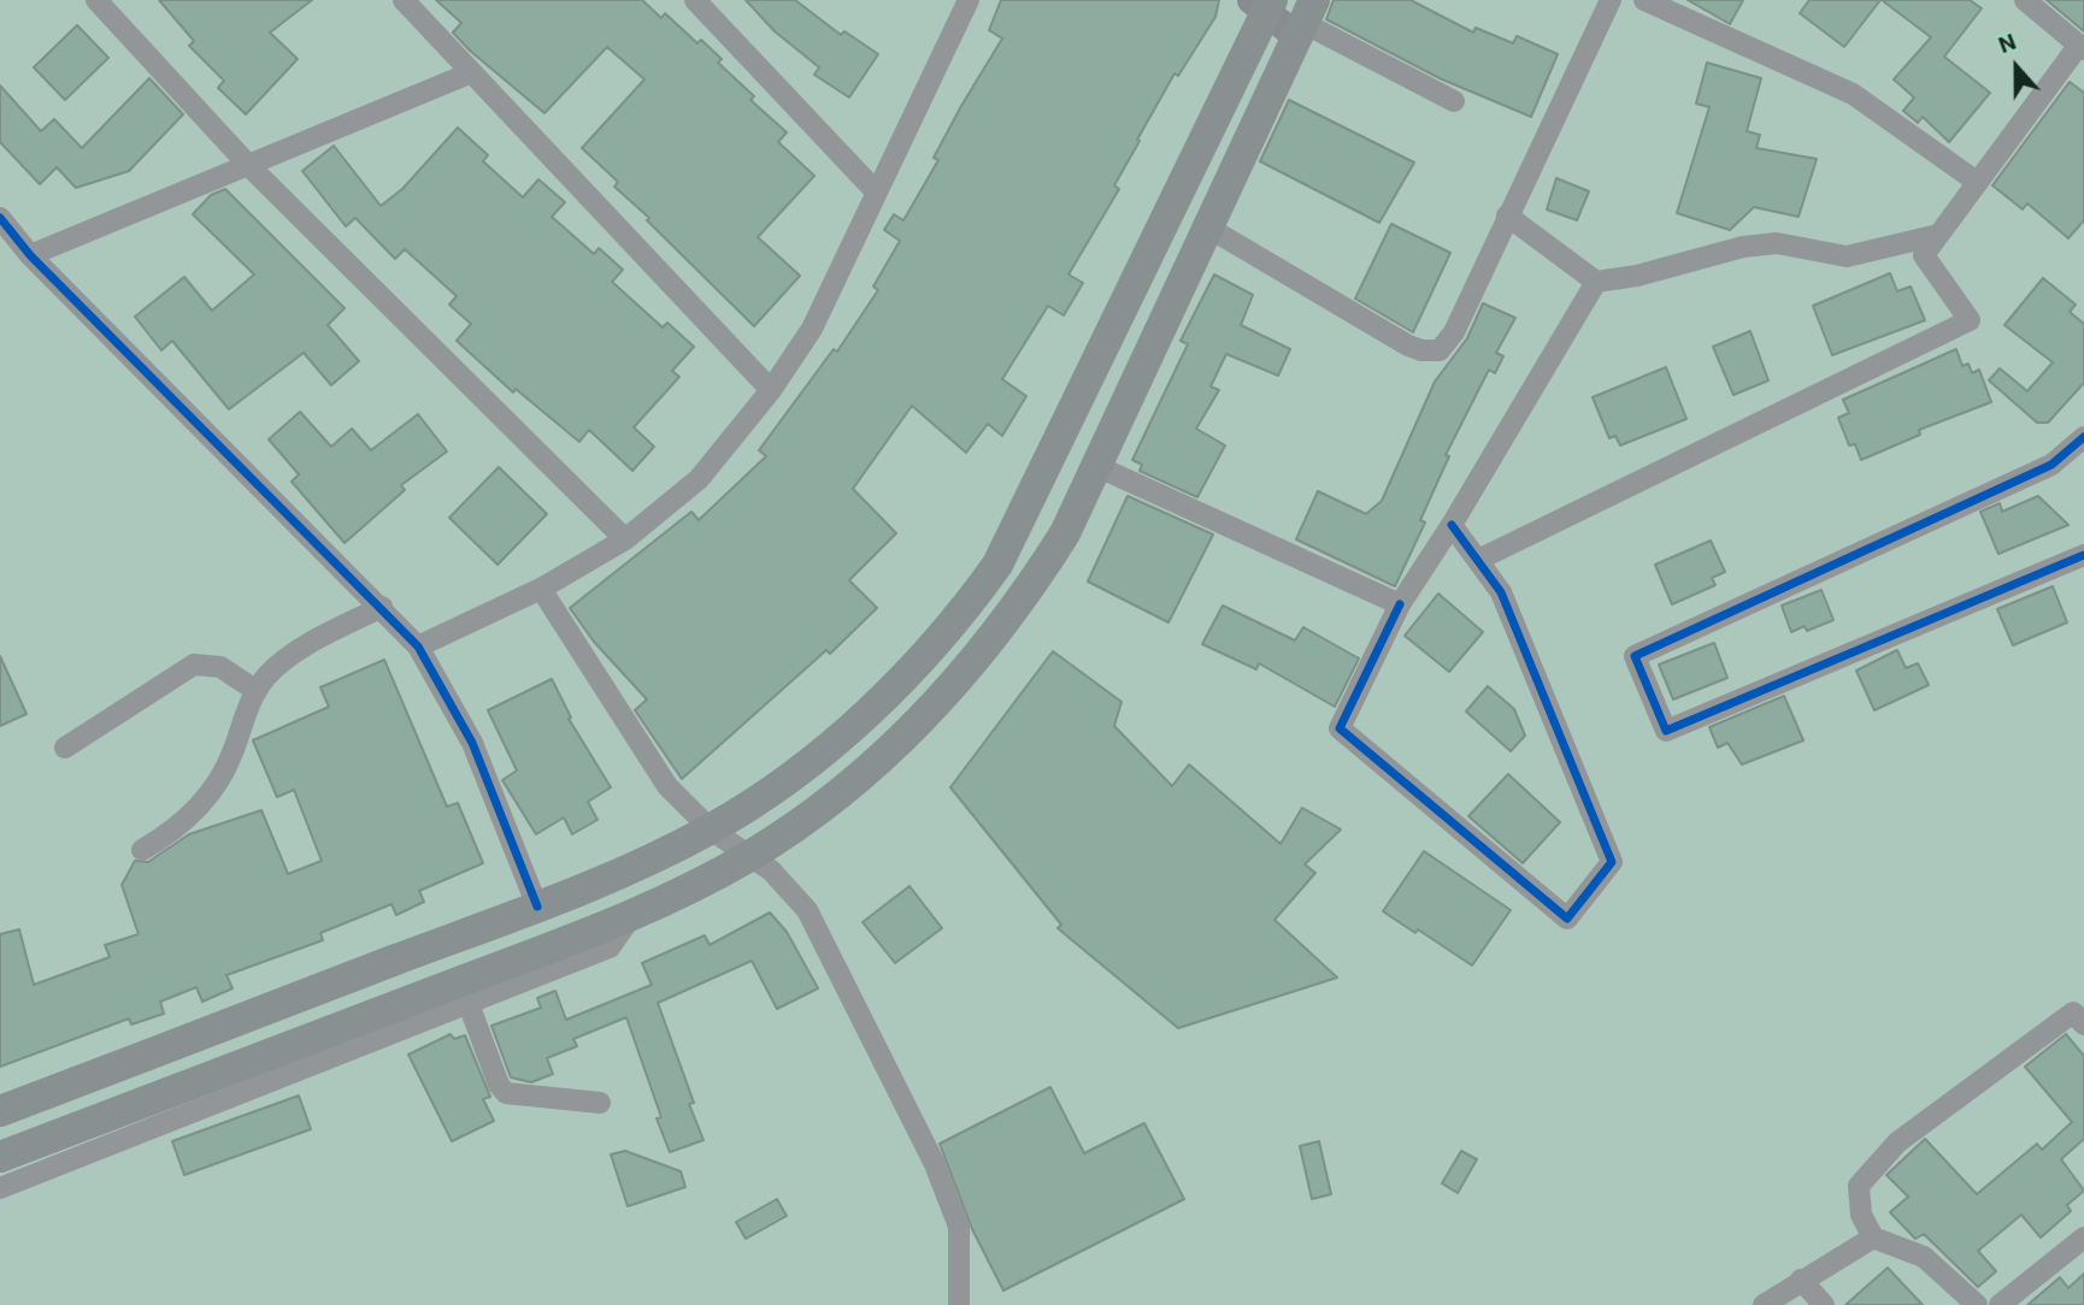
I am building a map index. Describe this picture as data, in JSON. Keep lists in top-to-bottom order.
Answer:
{
  "north": "top"
}
